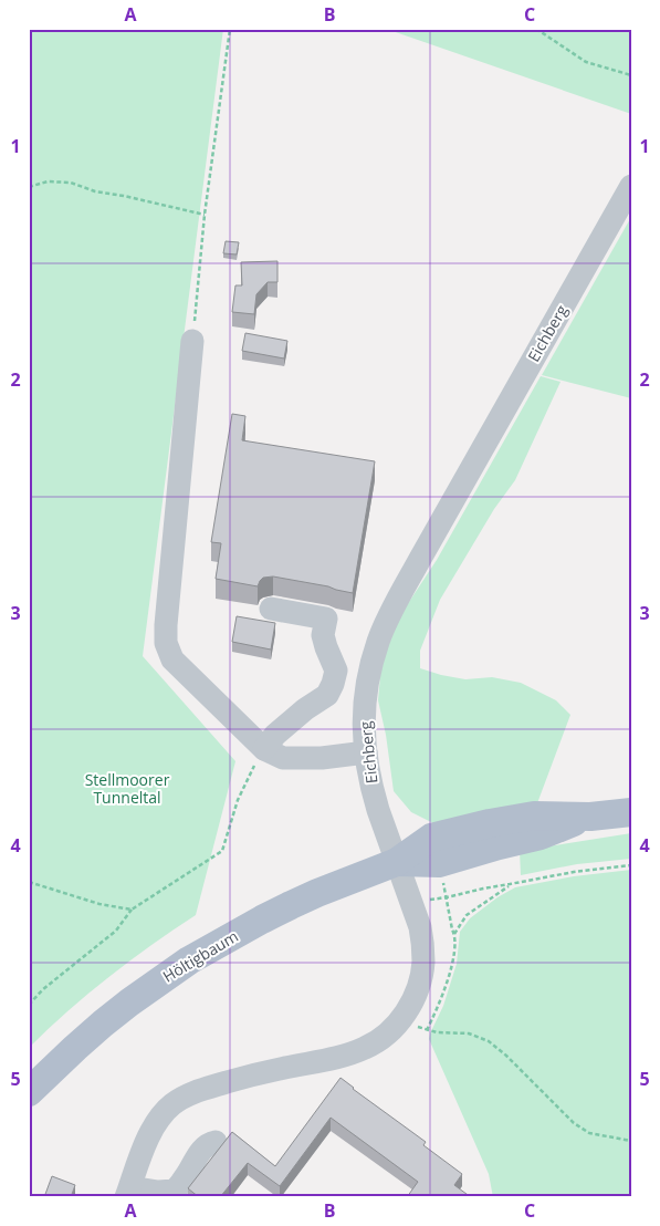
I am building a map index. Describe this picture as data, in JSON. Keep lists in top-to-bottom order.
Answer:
{
  "streets": {
    "main road": ["Höltigbaum"],
    "street": ["Eichberg"]
  },
  "crossings": [
    ["Eichberg", "Höltigbaum"]
  ],
  "parks": ["Stellmoorer Tunneltal"],
  "grid": {
    "columns": ["A", "B", "C"],
    "rows": [
      "1",
      "2",
      "3",
      "4",
      "5"
    ]
  }
}
